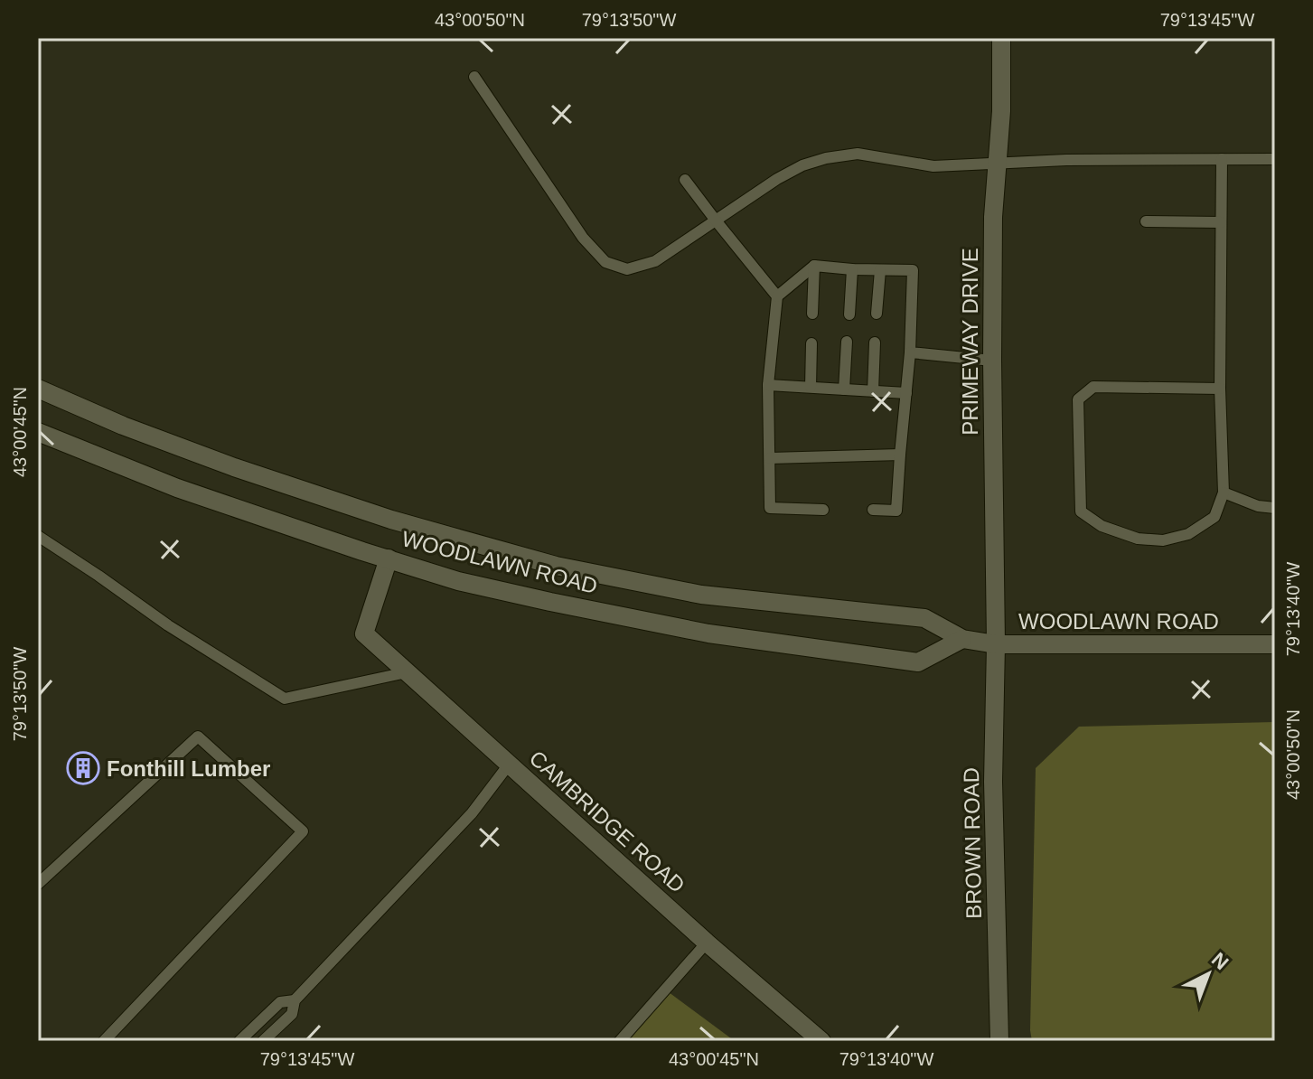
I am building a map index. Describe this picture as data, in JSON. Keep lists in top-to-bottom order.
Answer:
{
  "streets": {
    "main road": [
      "PRIMEWAY DRIVE",
      "WOODLAWN ROAD",
      "CAMBRIDGE ROAD",
      "BROWN ROAD"
    ]
  },
  "crossings": [
    ["PRIMEWAY DRIVE", "WOODLAWN ROAD"],
    ["PRIMEWAY DRIVE", "BROWN ROAD"],
    ["WOODLAWN ROAD", "CAMBRIDGE ROAD"],
    ["WOODLAWN ROAD", "BROWN ROAD"]
  ],
  "places": {
    "building": ["Fonthill Lumber"]
  },
  "north": "top right",
  "coordinates": [
    "43°00'50\"N",
    "79°13'50\"W",
    "79°13'45\"W",
    "43°00'45\"N",
    "79°13'40\"W"
  ]
}
